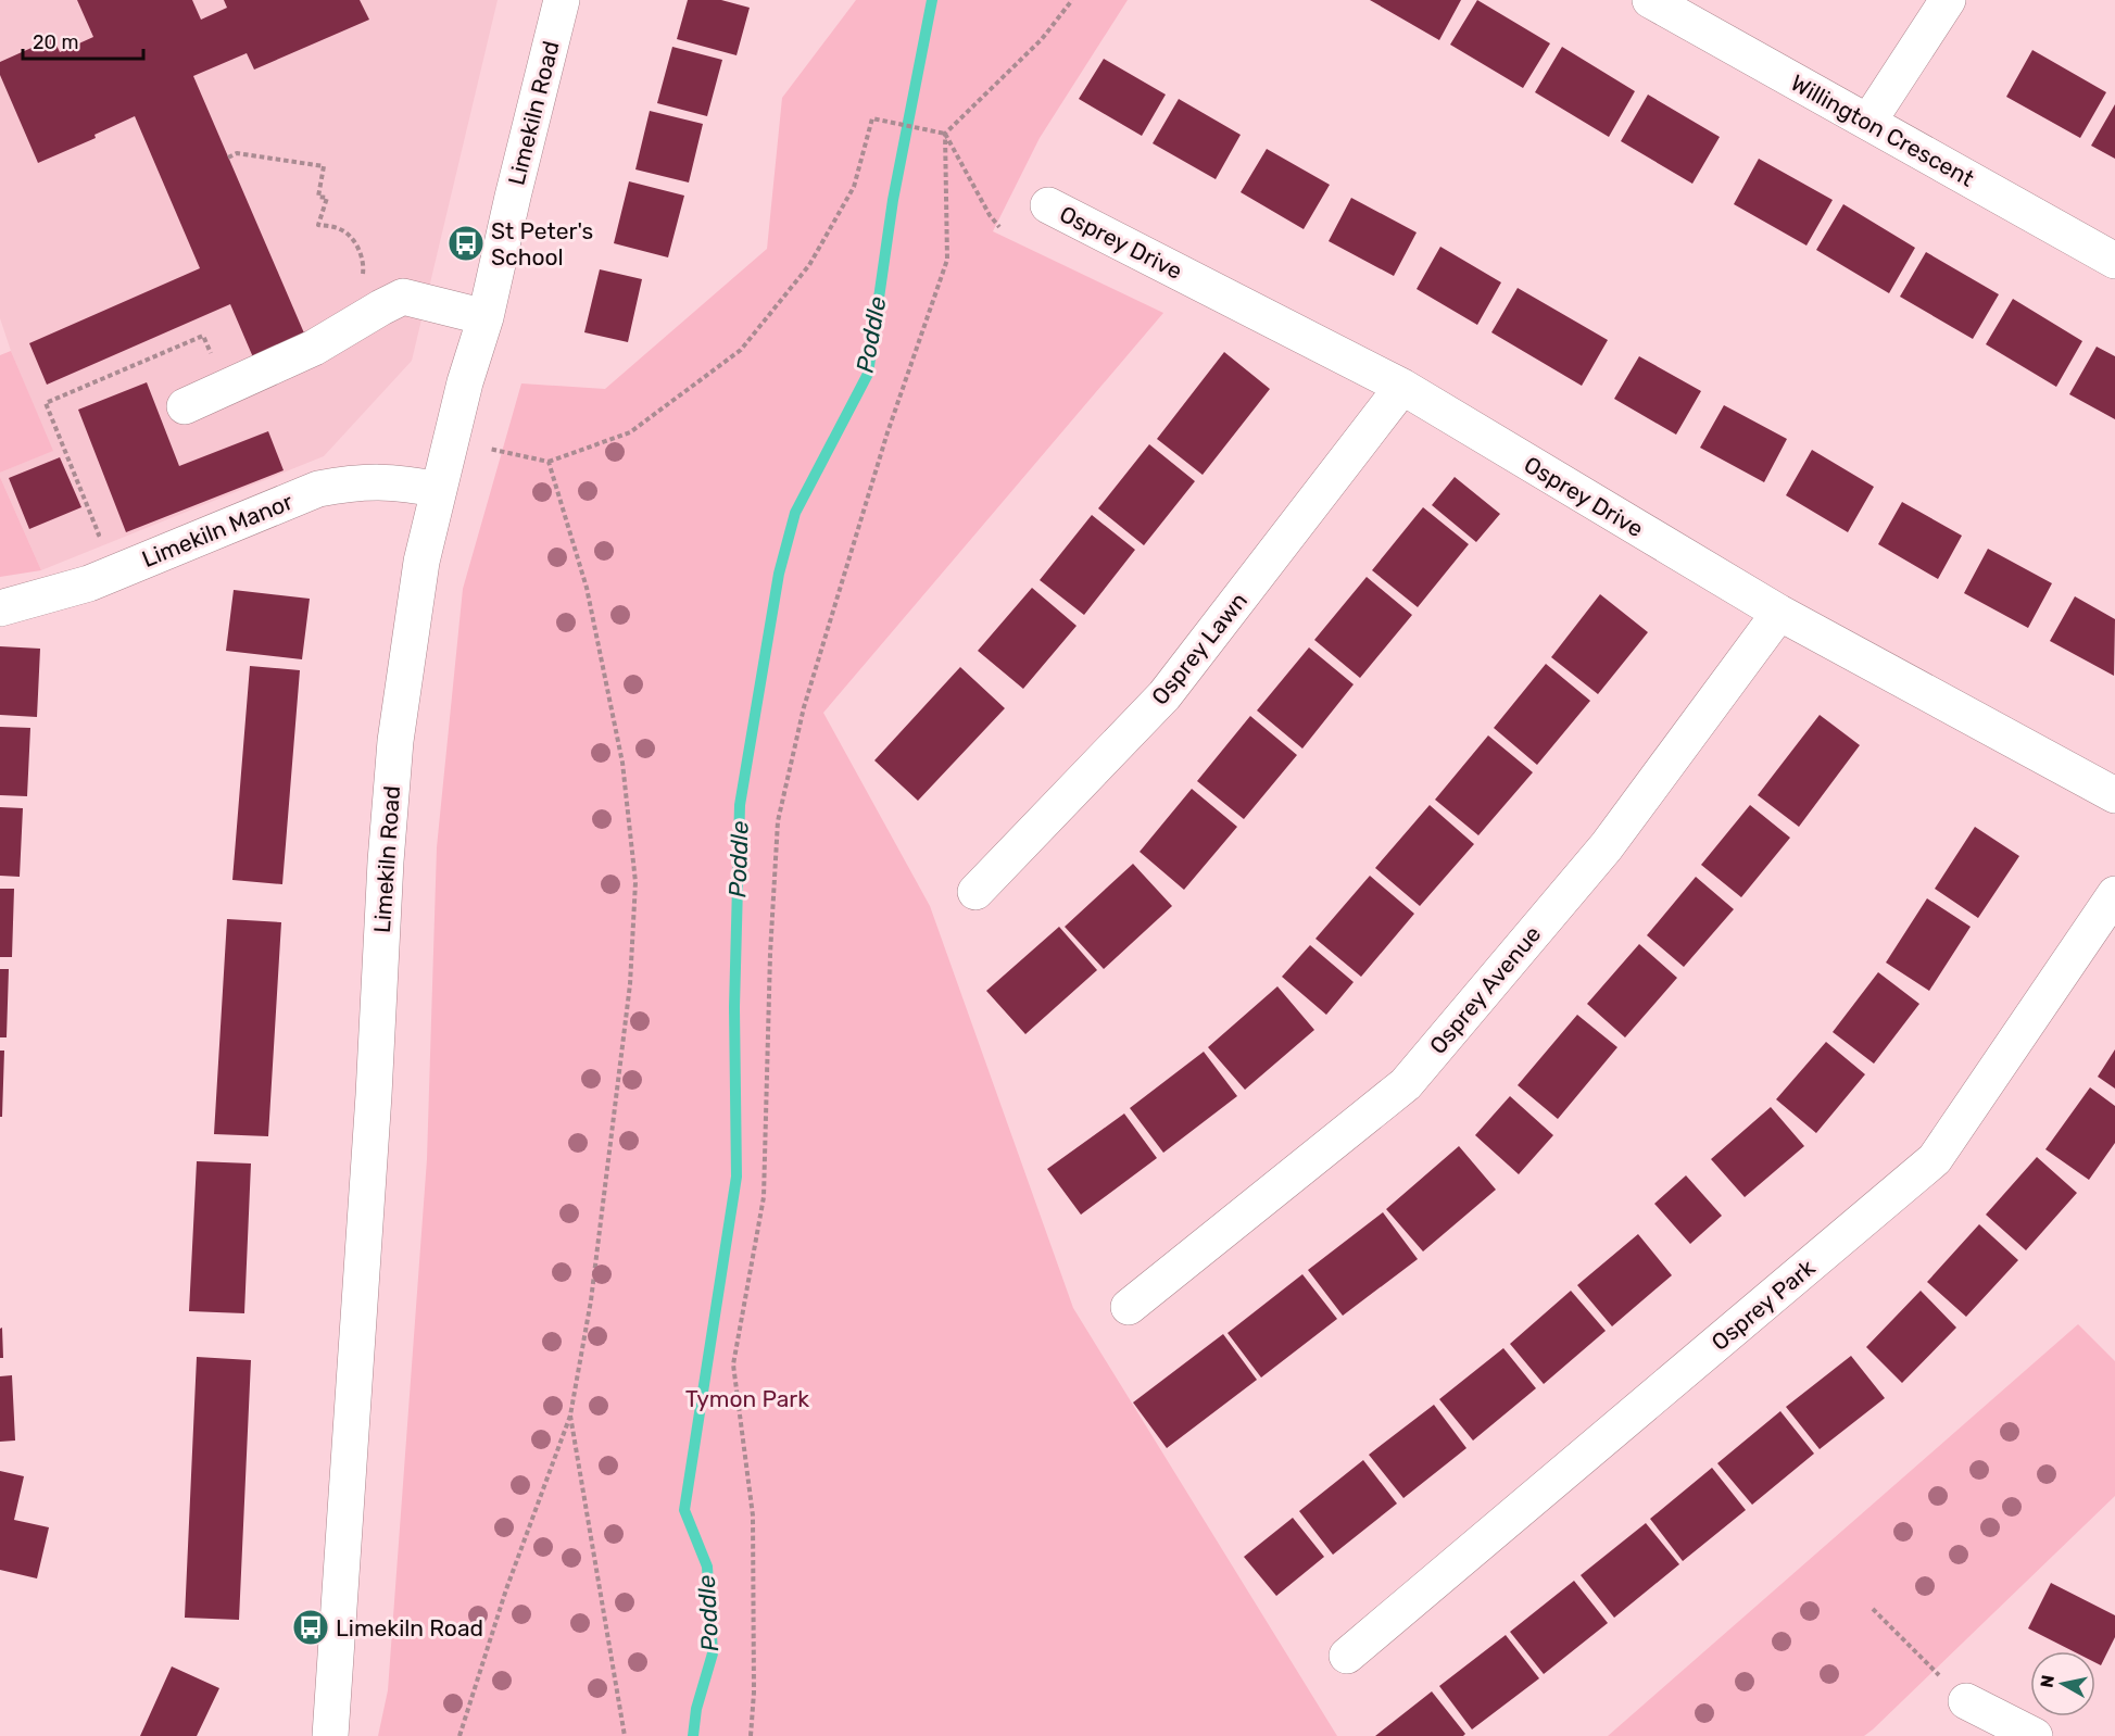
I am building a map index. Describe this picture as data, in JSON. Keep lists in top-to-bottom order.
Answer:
{
  "streets": {
    "street": [
      "Limekiln Road",
      "Willington Crescent",
      "Osprey Drive",
      "Limekiln Manor",
      "Osprey Lawn",
      "Osprey Avenue",
      "Osprey Park"
    ]
  },
  "crossings": [
    ["Limekiln Road", "Limekiln Manor"],
    ["Osprey Drive", "Osprey Lawn"],
    ["Osprey Drive", "Osprey Avenue"]
  ],
  "water": ["Poddle"],
  "parks": ["Tymon Park"],
  "places": {
    "bus stop": ["St Peter's School", "Limekiln Road"]
  },
  "scale_bar": "20 m",
  "north": "left"
}
